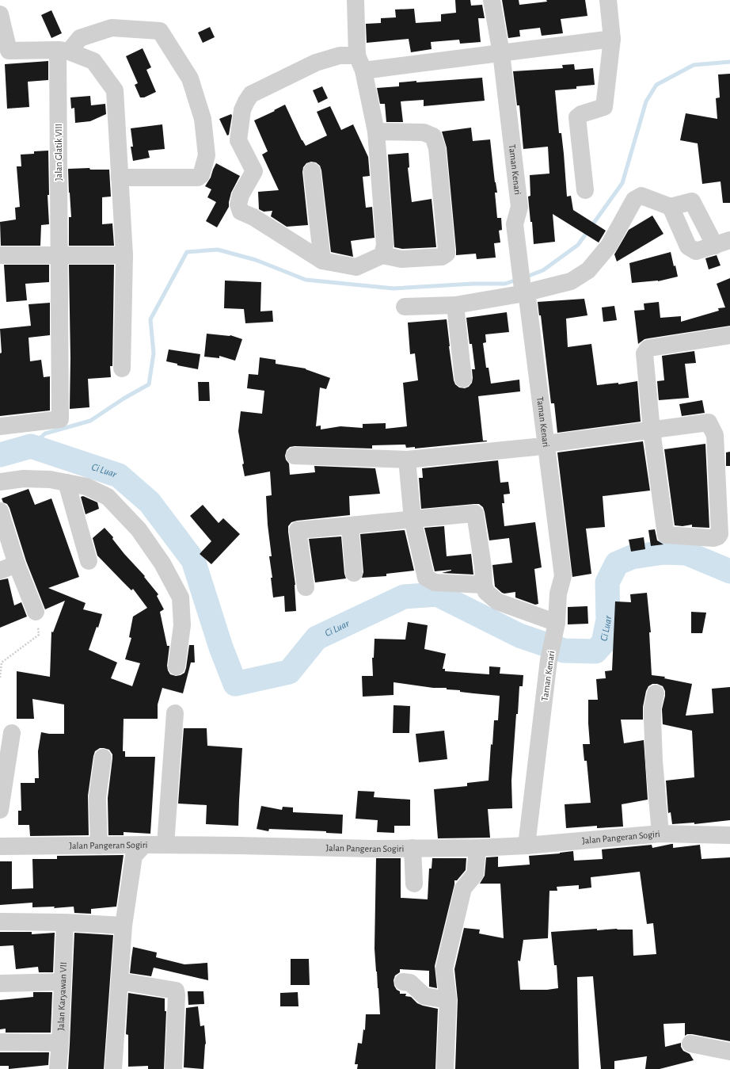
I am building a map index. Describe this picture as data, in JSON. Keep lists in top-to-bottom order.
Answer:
{
  "streets": {
    "street": [
      "Jalan Glatik VIII",
      "Taman Kenari",
      "Jalan Pangeran Sogiri",
      "Jalan Karyawan VII"
    ]
  },
  "crossings": [
    ["Taman Kenari", "Jalan Pangeran Sogiri"]
  ],
  "water": ["Ci Luar"]
}
